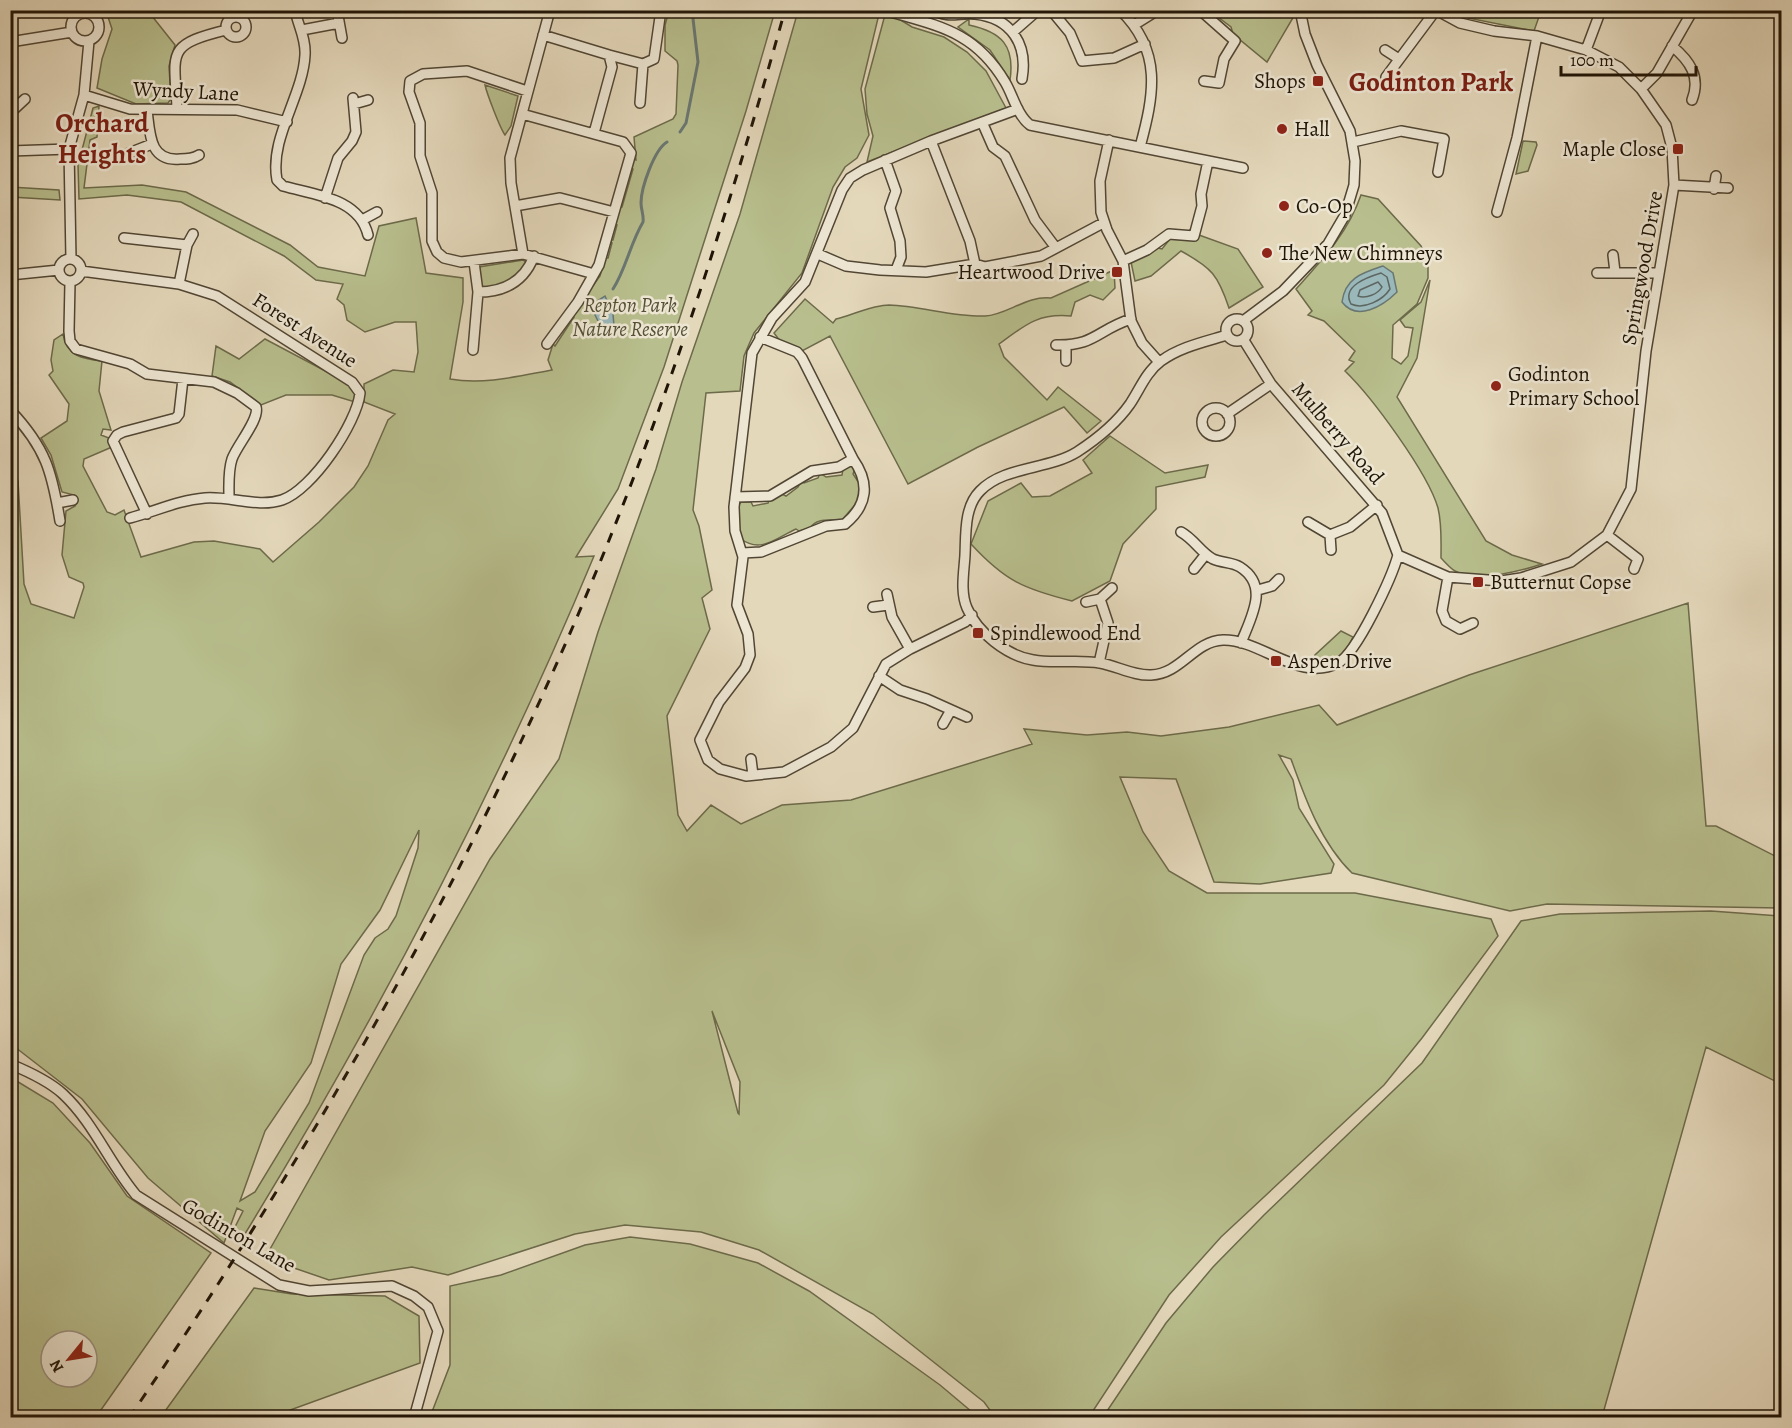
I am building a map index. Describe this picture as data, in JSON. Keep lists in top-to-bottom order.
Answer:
{
  "streets": {
    "street": [
      "Wyndy Lane",
      "Springwood Drive",
      "Forest Avenue",
      "Mulberry Road",
      "Godinton Lane"
    ]
  },
  "crossings": [
    ["Springwood Drive", "Mulberry Road"]
  ],
  "districts": ["Godinton Park", "Orchard Heights"],
  "parks": ["Repton Park Nature Reserve"],
  "places": {
    "transit": [
      "Shops",
      "Maple Close",
      "Heartwood Drive",
      "Butternut Copse",
      "Spindlewood End",
      "Aspen Drive"
    ],
    "other": [
      "Hall",
      "Co-Op",
      "The New Chimneys",
      "Godinton Primary School"
    ]
  },
  "scale_bar": "100 m",
  "north": "bottom left"
}
